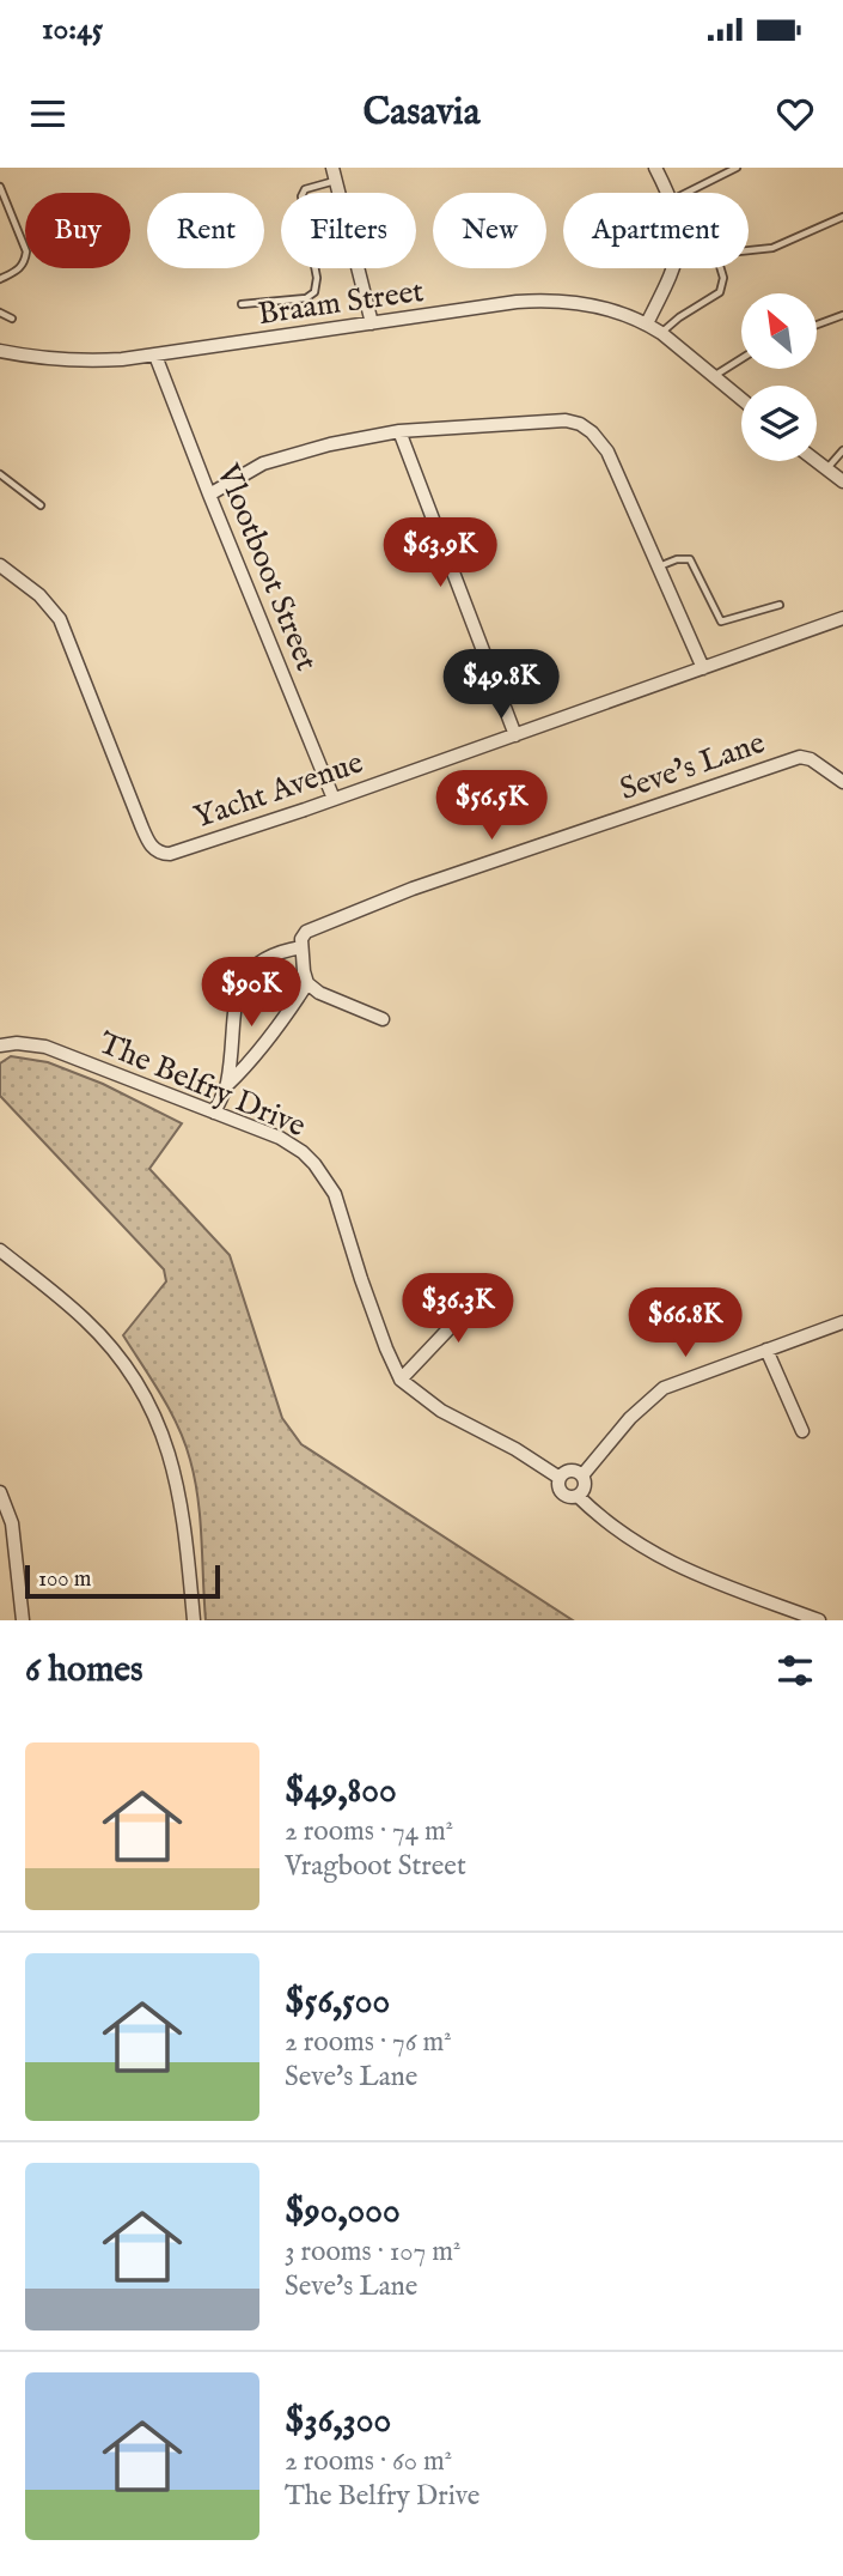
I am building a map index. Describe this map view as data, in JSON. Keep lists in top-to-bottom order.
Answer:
{
  "streets": {
    "street": [
      "Braam Street",
      "Vlootboot Street",
      "Seve's Lane",
      "Yacht Avenue",
      "The Belfry Drive"
    ]
  },
  "crossings": [
    ["Braam Street", "Vlootboot Street"],
    ["Vlootboot Street", "Yacht Avenue"]
  ],
  "scale_bar": "100 m",
  "north": "top left",
  "page": {
    "status": "10:45",
    "header": "Casavia",
    "chip": [
      "Buy",
      "Rent",
      "Filters",
      "New",
      "Apartment"
    ],
    "price": [
      "$63.9K",
      "$49.8K",
      "$56.5K",
      "$90K",
      "$36.3K",
      "$66.8K"
    ],
    "scale": "100 m",
    "heading": "6 homes",
    "list": [
      {
        "name": "$49,800",
        "note": "2 rooms · 74 m² · Vragboot Street"
      },
      {
        "name": "$56,500",
        "note": "2 rooms · 76 m² · Seve's Lane"
      },
      {
        "name": "$90,000",
        "note": "3 rooms · 107 m² · Seve's Lane"
      },
      {
        "name": "$36,300",
        "note": "2 rooms · 60 m² · The Belfry Drive"
      }
    ]
  }
}
